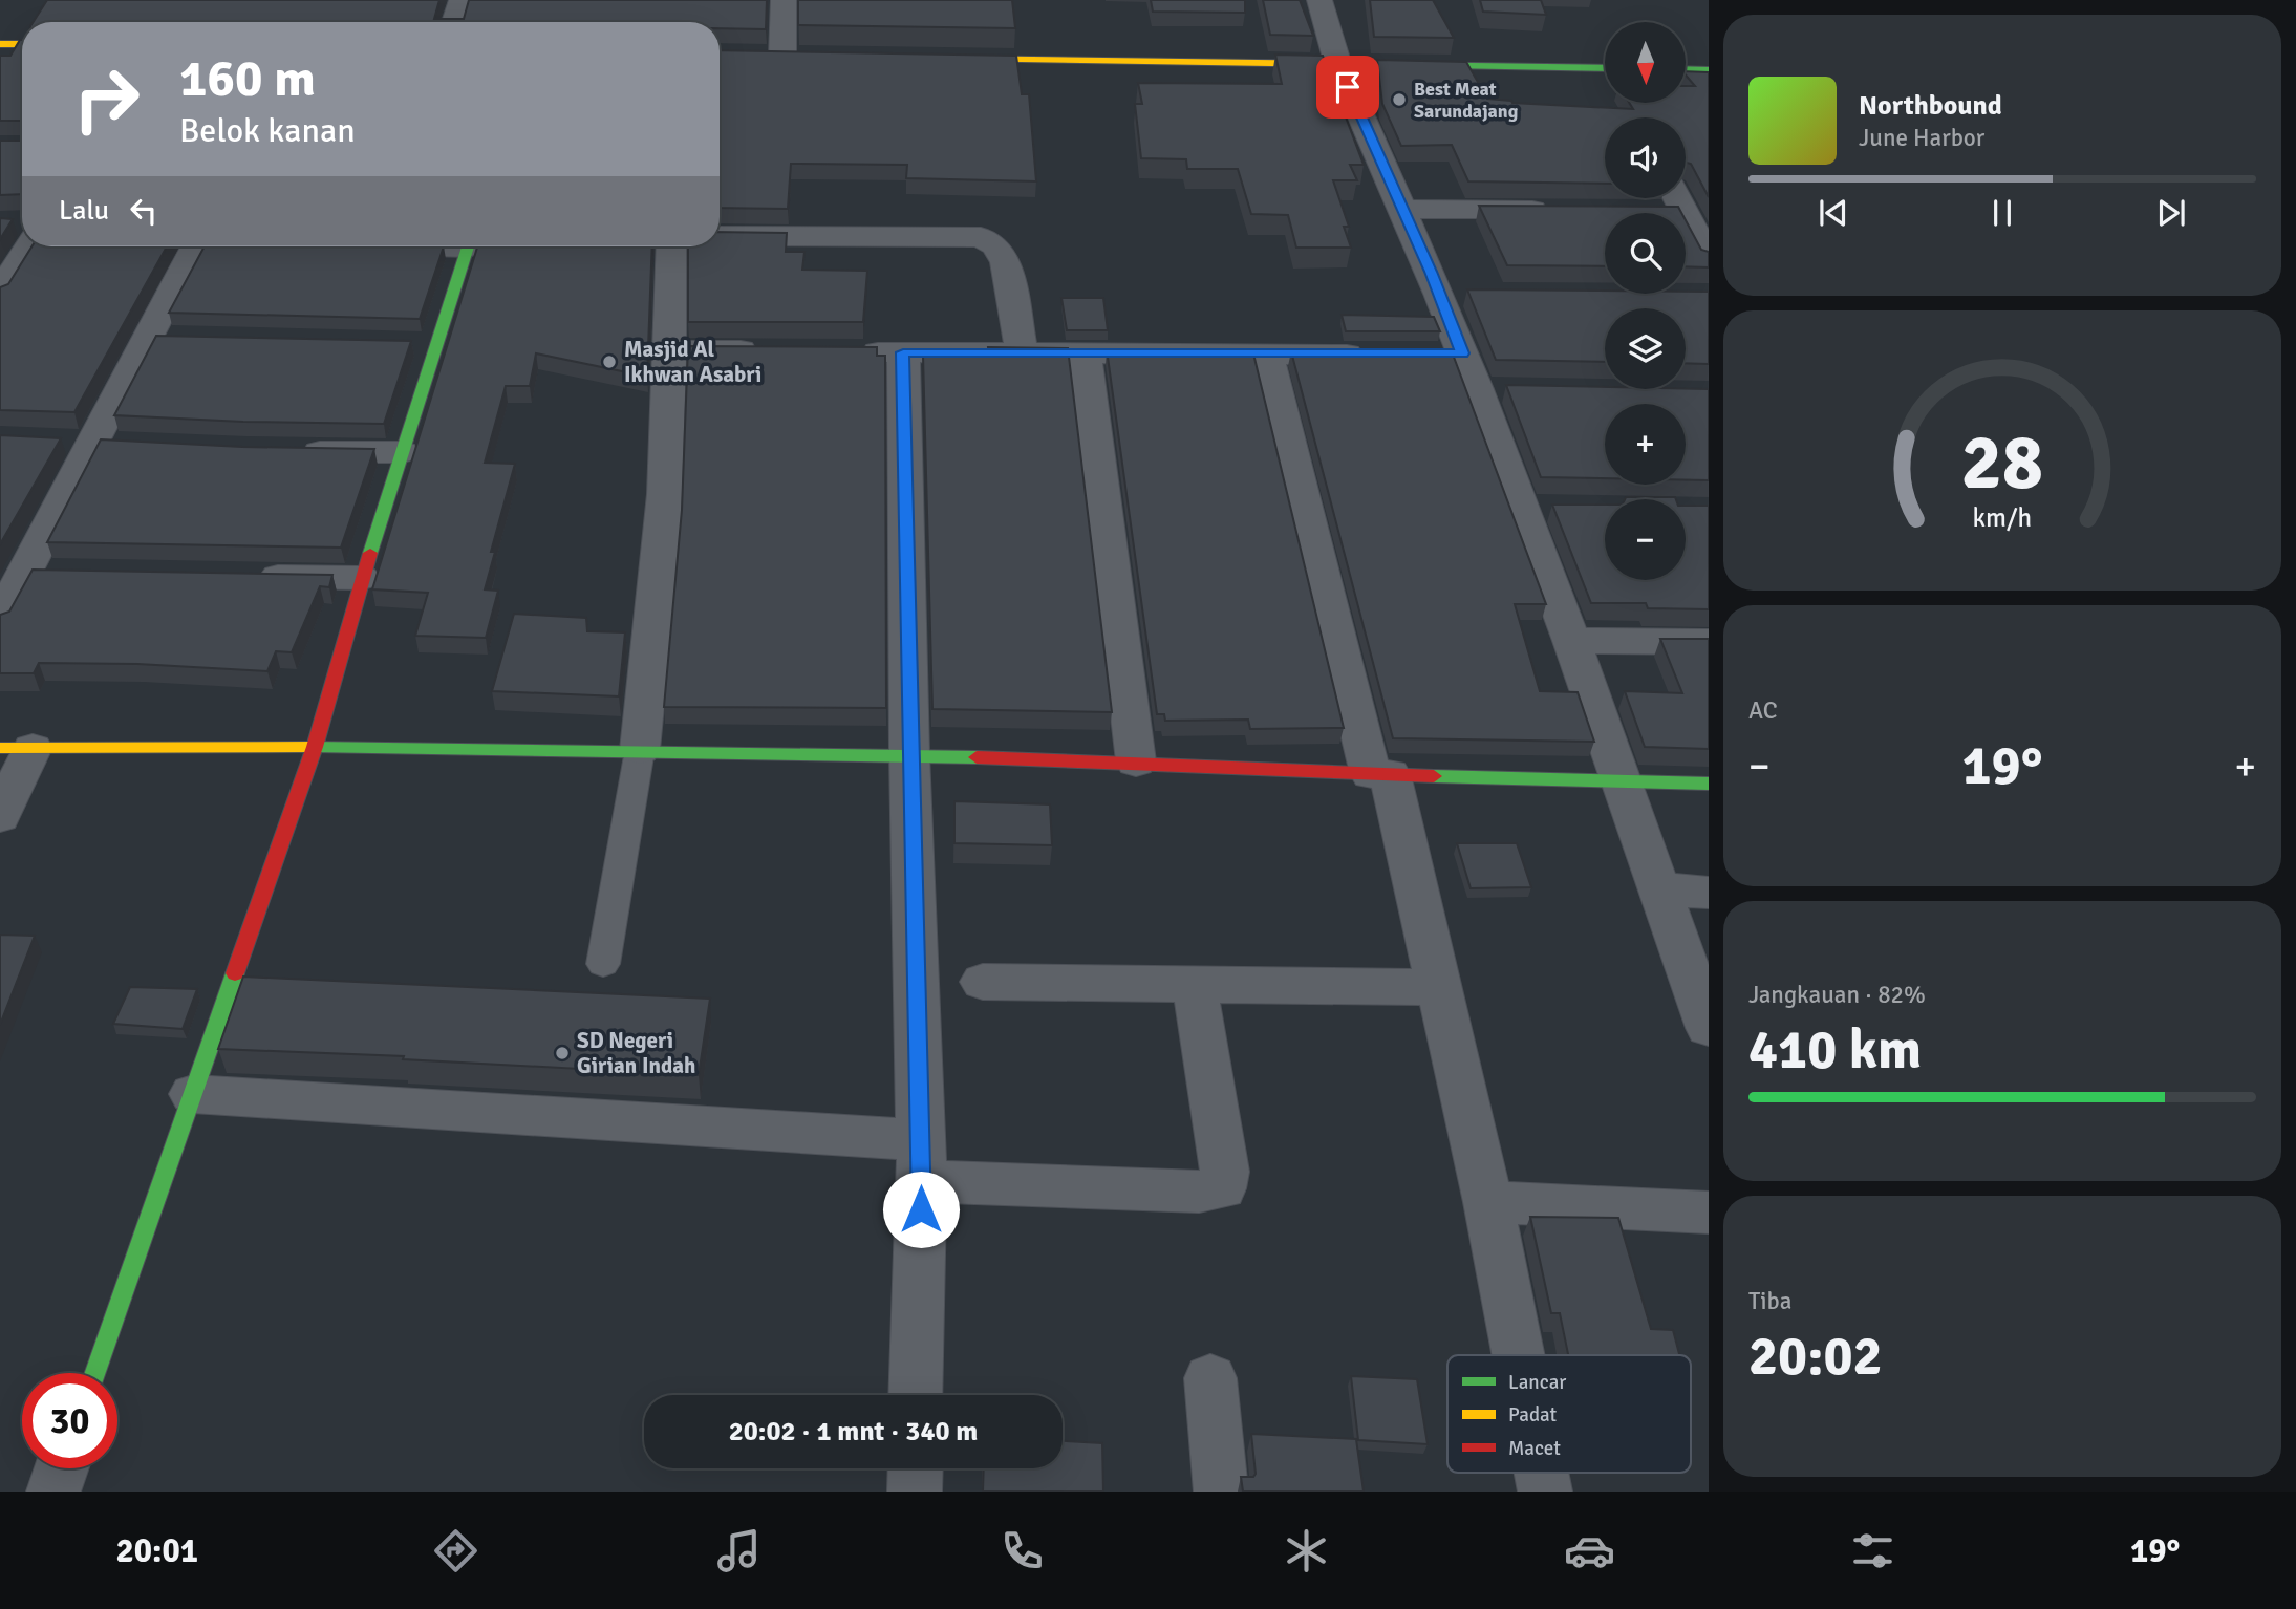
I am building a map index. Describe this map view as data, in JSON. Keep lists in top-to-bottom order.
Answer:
{
  "places": ["Best Meat Sarundajang", "Masjid Al Ikhwan Asabri", "SD Negeri Girian Indah"],
  "legend": ["Lancar", "Padat", "Macet"],
  "north": "bottom",
  "page": {
    "map_buttons": ["+", "−"],
    "turn": ["160 m", "Belok kanan"],
    "song": ["Northbound", "June Harbor"],
    "then": "Lalu",
    "tile": [
      "AC",
      ["Jangkauan · 82%", "410 km"],
      ["Tiba", "20:02"]
    ],
    "heat": ["−", "19°", "+"],
    "limit": "30",
    "trip": "20:02 · 1 mnt · 340 m",
    "tabs": ["20:01", "19°"],
    "gauge": ["28", "km/h"]
  }
}
